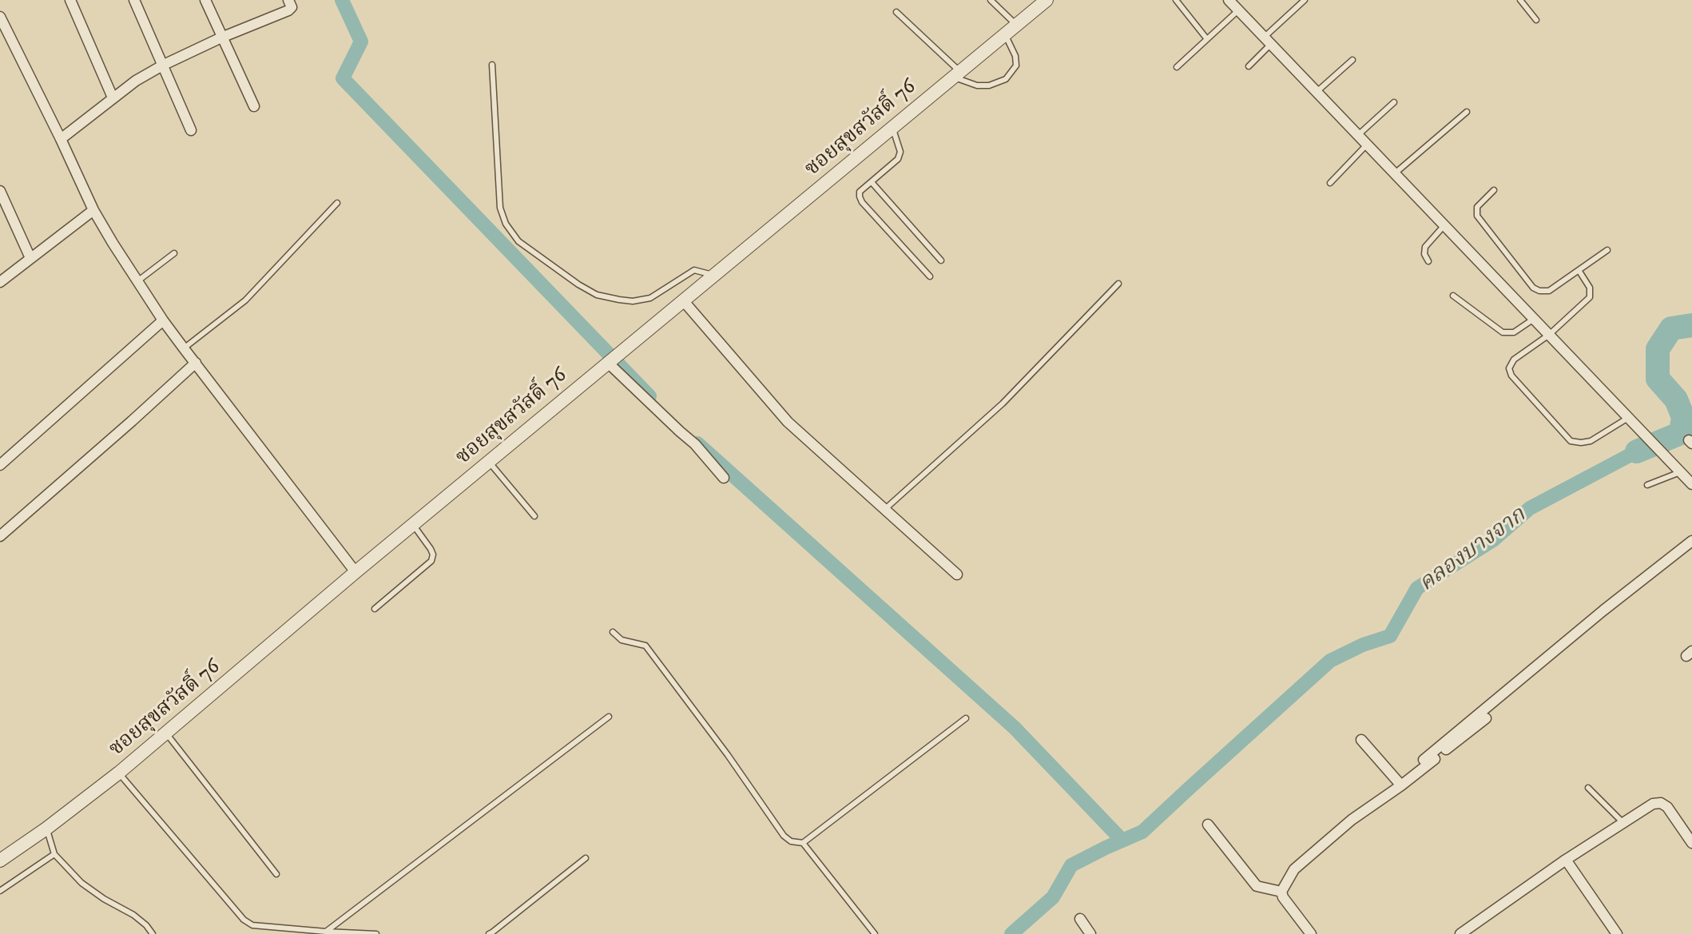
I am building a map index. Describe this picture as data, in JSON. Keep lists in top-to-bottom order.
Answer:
{
  "streets": {
    "street": ["ซอยสุขสวัสดิ์ 76"]
  },
  "water": ["คลองบางจาก"]
}
